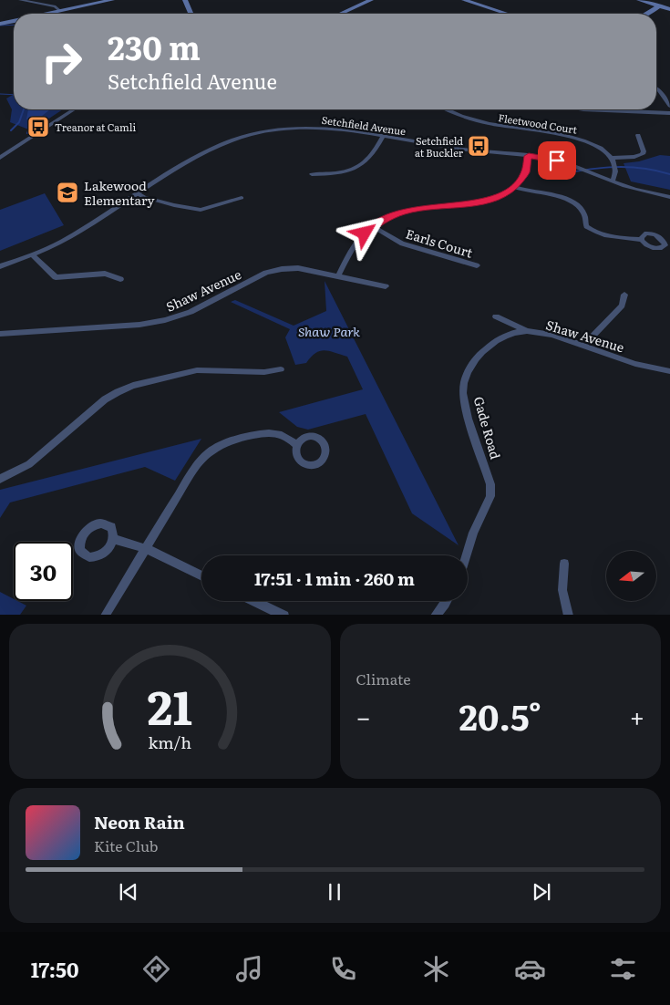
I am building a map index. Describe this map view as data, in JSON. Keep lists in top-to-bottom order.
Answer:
{
  "streets": {
    "street": [
      "Fleetwood Court",
      "Setchfield Avenue",
      "Earls Court",
      "Shaw Avenue",
      "Gade Road"
    ]
  },
  "crossings": [
    ["Shaw Avenue", "Gade Road"]
  ],
  "parks": ["Shaw Park"],
  "places": {
    "bus stop": ["Treanor at Camli", "Setchfield at Buckler"],
    "school or university": ["Lakewood Elementary"]
  },
  "north": "left",
  "page": {
    "turn": ["230 m", "Setchfield Avenue"],
    "limit": "30",
    "trip": "17:51 · 1 min · 260 m",
    "tile": "Climate",
    "heat": ["−", "20.5°", "+"],
    "song": ["Neon Rain", "Kite Club"],
    "tabs": "17:50",
    "gauge": ["21", "km/h"]
  }
}
